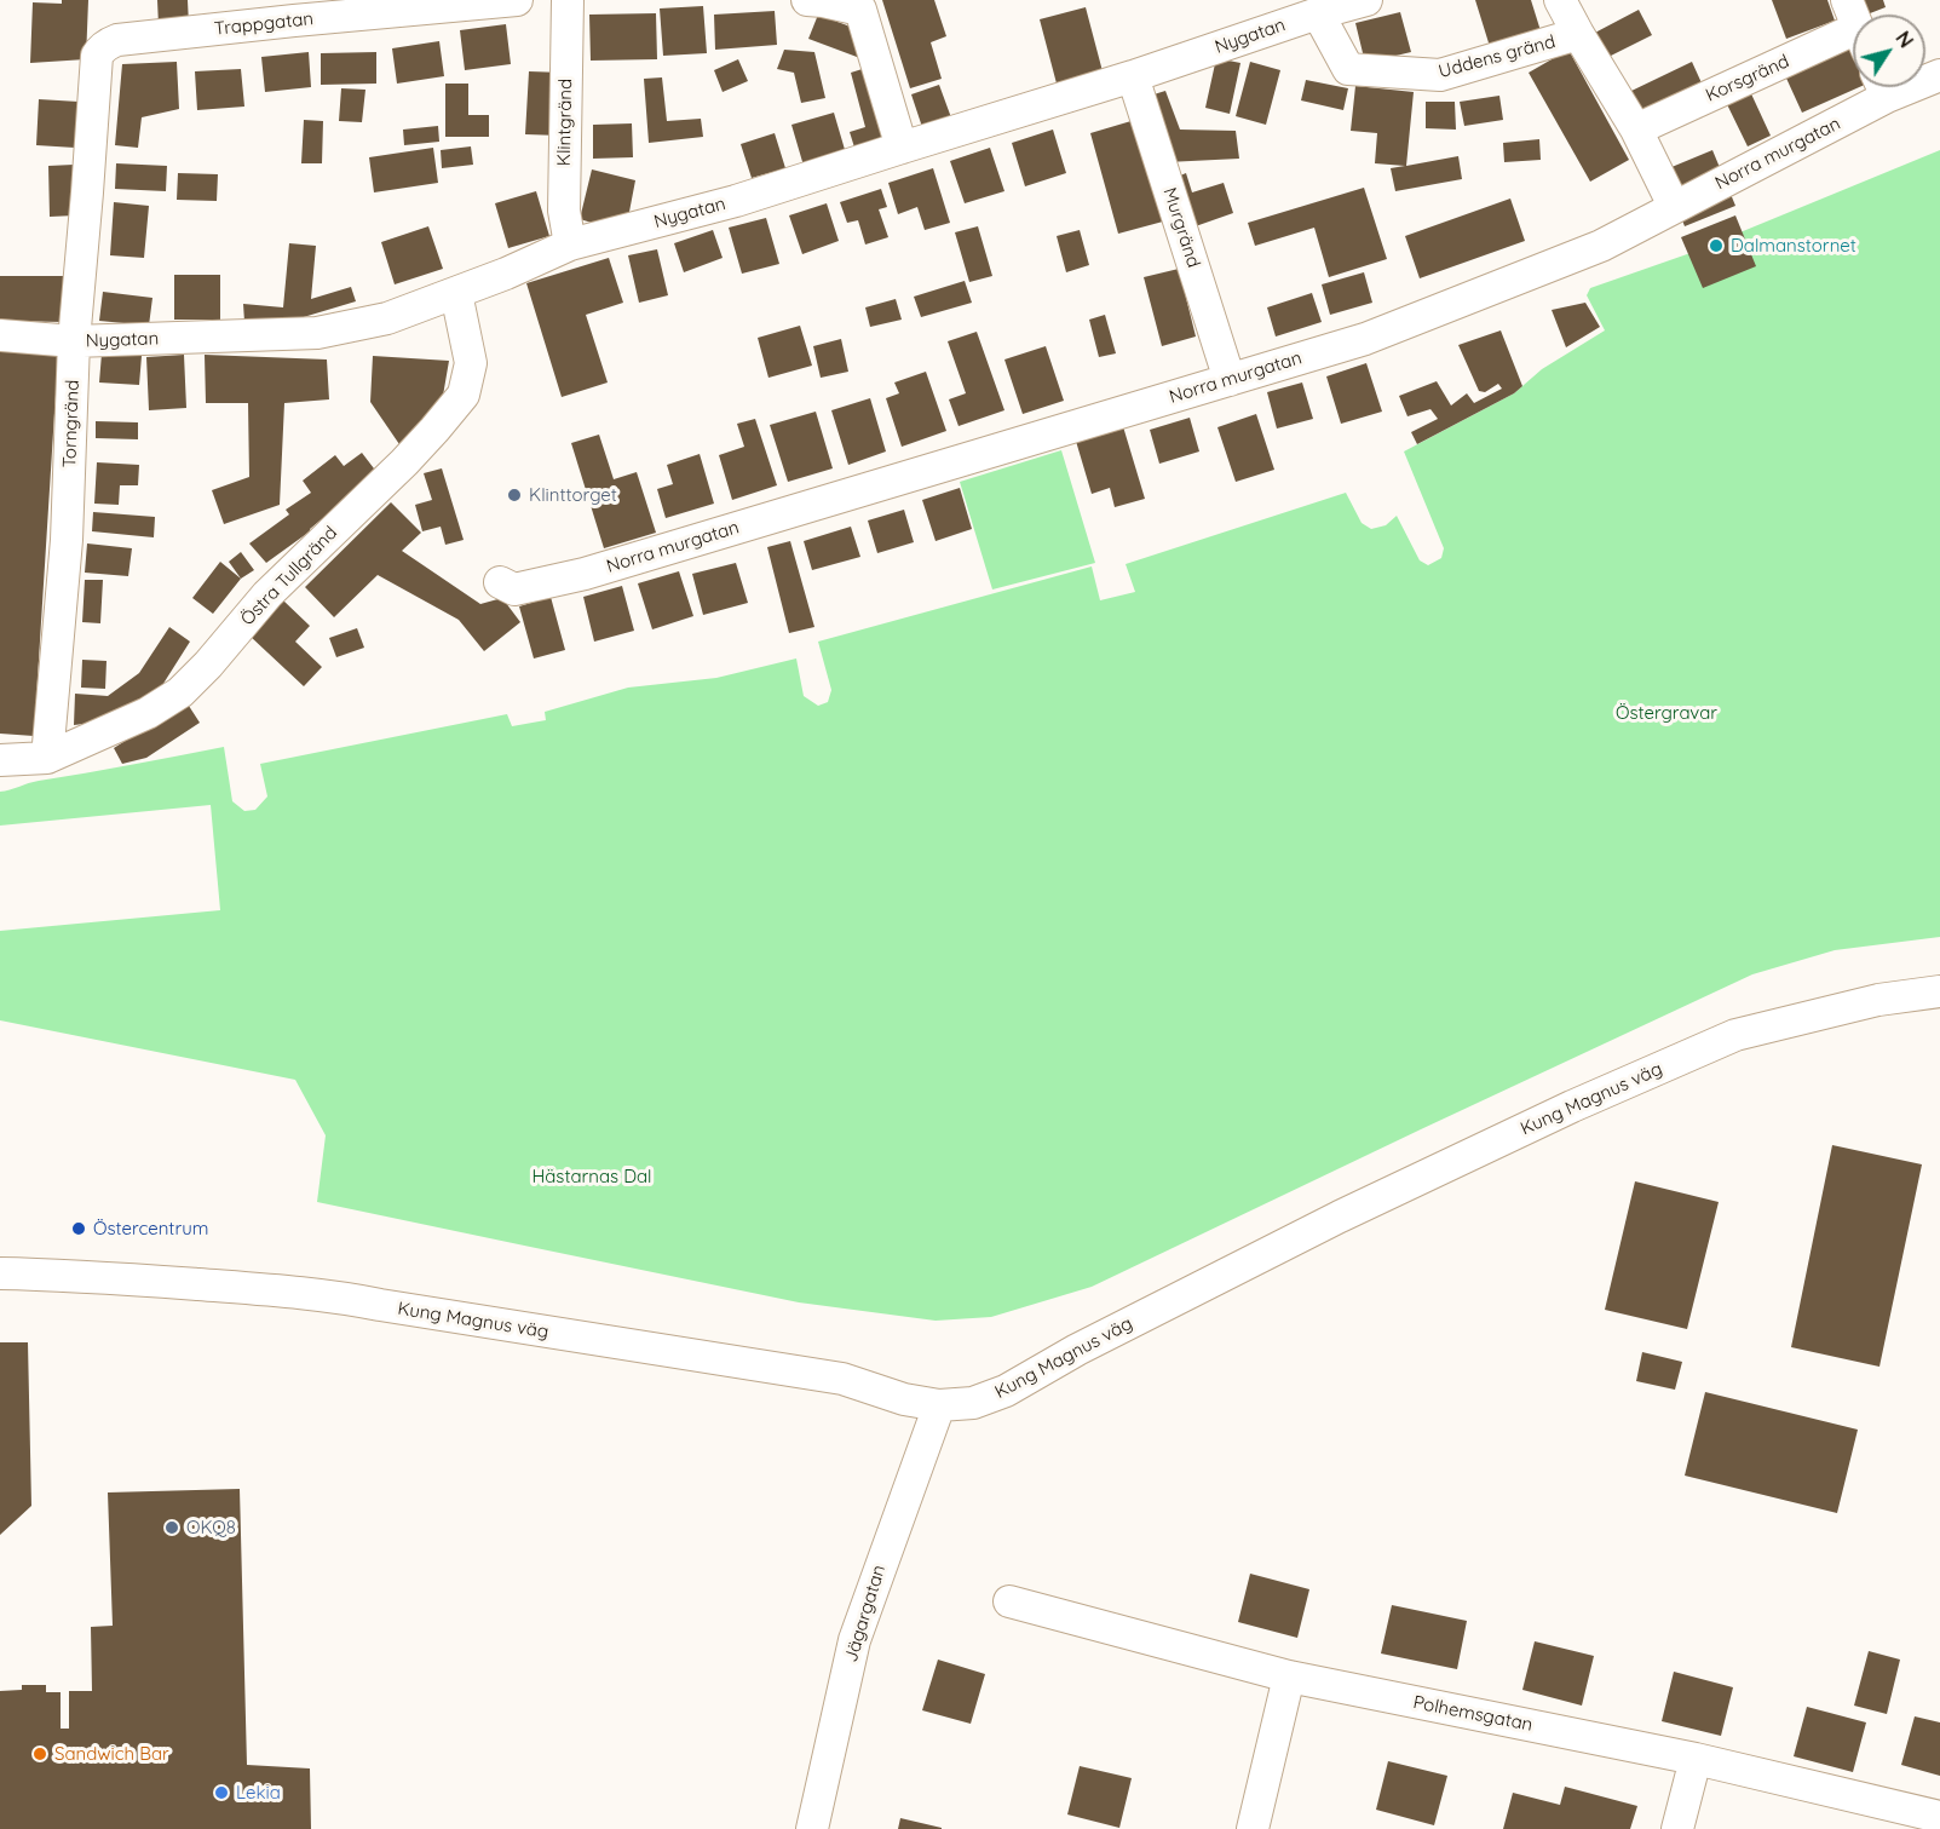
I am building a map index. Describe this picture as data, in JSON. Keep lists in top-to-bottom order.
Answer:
{
  "streets": {
    "street": [
      "Trappgatan",
      "Nygatan",
      "Uddens gränd",
      "Korsgränd",
      "Klintgränd",
      "Norra murgatan",
      "Murgränd",
      "Torngränd",
      "Östra Tullgränd",
      "Kung Magnus väg",
      "Jägargatan",
      "Polhemsgatan"
    ]
  },
  "crossings": [
    ["Trappgatan", "Torngränd"],
    ["Nygatan", "Uddens gränd"],
    ["Nygatan", "Klintgränd"],
    ["Nygatan", "Murgränd"],
    ["Nygatan", "Torngränd"],
    ["Nygatan", "Östra Tullgränd"],
    ["Uddens gränd", "Korsgränd"],
    ["Uddens gränd", "Norra murgatan"],
    ["Norra murgatan", "Murgränd"],
    ["Torngränd", "Östra Tullgränd"],
    ["Kung Magnus väg", "Jägargatan"]
  ],
  "parks": ["Östergravar", "Hästarnas Dal"],
  "places": [
    "Dalmanstornet",
    "Klinttorget",
    "Östercentrum",
    "OKQ8",
    "Sandwich Bar",
    "Lekia"
  ],
  "north": "top right"
}
